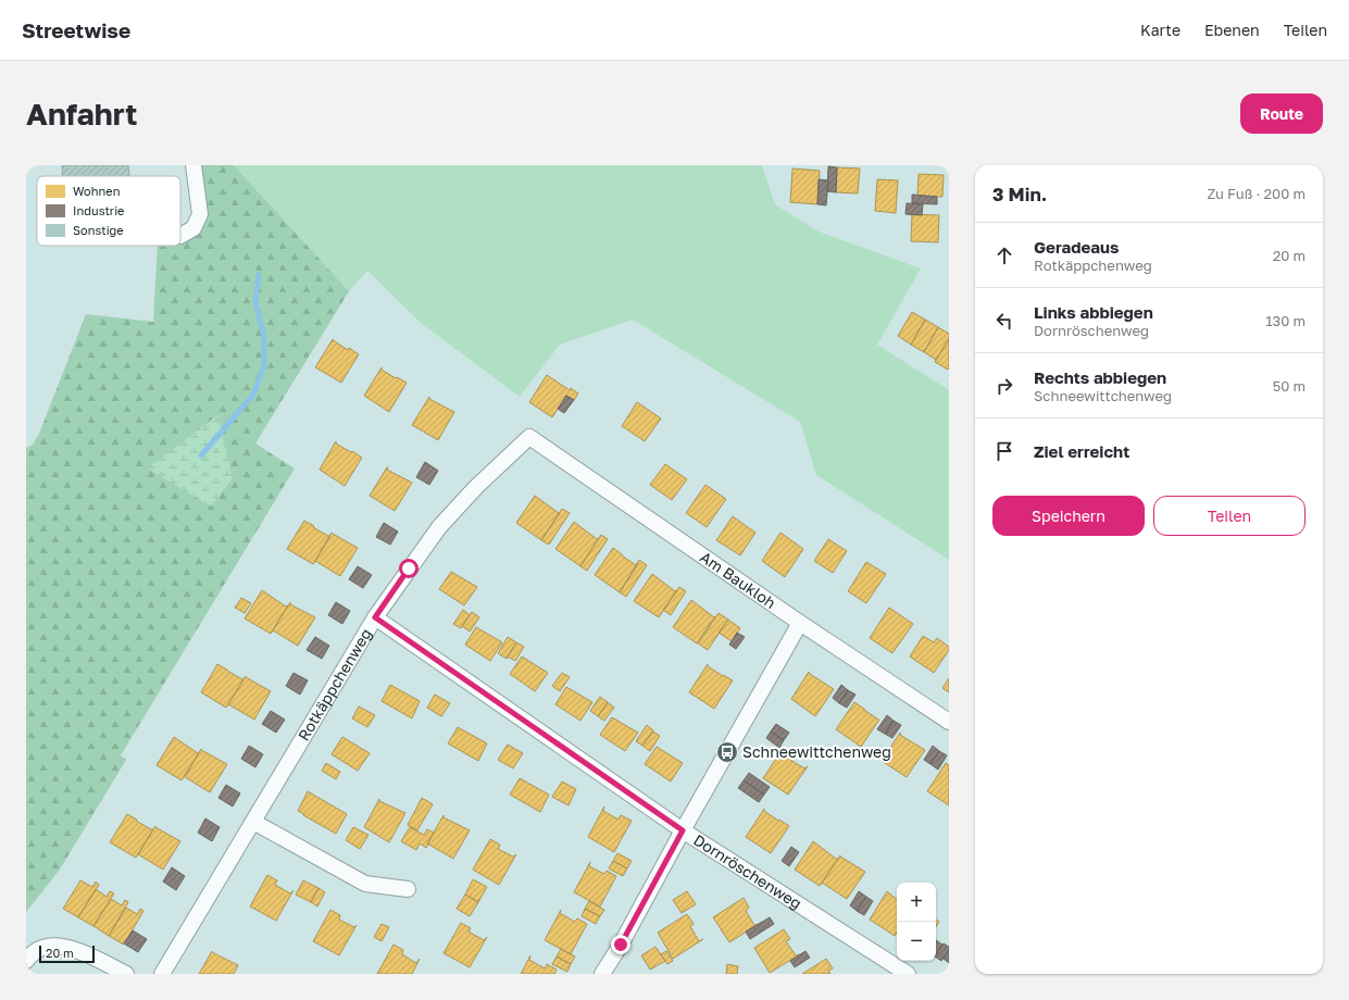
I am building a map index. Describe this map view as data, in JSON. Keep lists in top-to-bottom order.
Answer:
{
  "streets": {
    "street": ["Am Baukloh", "Rotkäppchenweg", "Dornröschenweg"]
  },
  "crossings": [
    ["Am Baukloh", "Rotkäppchenweg"],
    ["Rotkäppchenweg", "Dornröschenweg"]
  ],
  "places": {
    "bus stop": ["Schneewittchenweg"]
  },
  "legend": ["Wohnen", "Industrie", "Sonstige"],
  "scale_bar": "20 m",
  "page": {
    "header": "Streetwise",
    "nav": ["Karte", "Ebenen", "Teilen"],
    "buttons": [
      "Route",
      ["Speichern", "Teilen"]
    ],
    "title": "Anfahrt",
    "heading": ["3 Min.", "Zu Fuß · 200 m"],
    "list": [
      ["Geradeaus", "Rotkäppchenweg", "20 m"],
      ["Links abbiegen", "Dornröschenweg", "130 m"],
      ["Rechts abbiegen", "Schneewittchenweg", "50 m"],
      "Ziel erreicht"
    ],
    "map_buttons": ["+", "−"],
    "scale": "20 m"
  }
}
